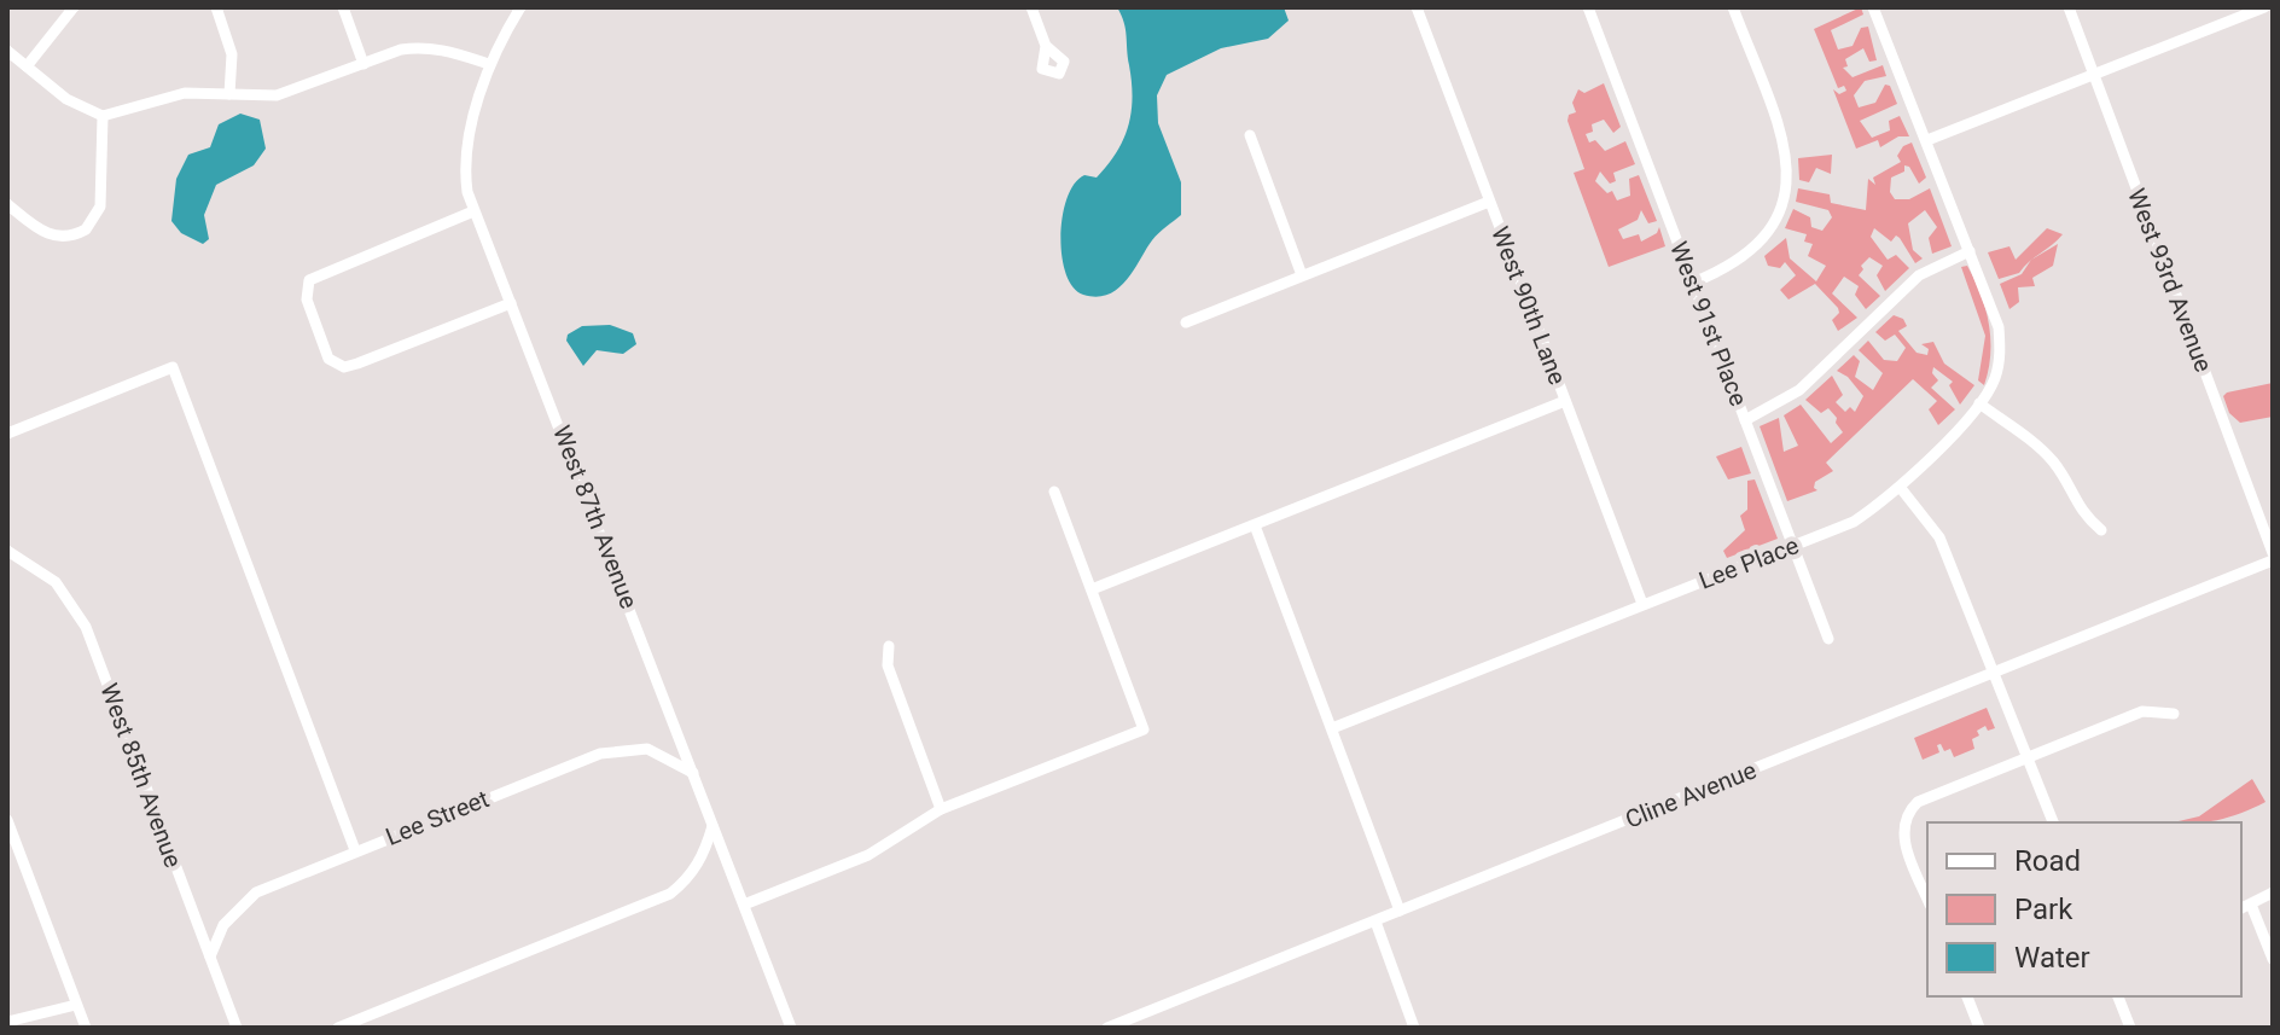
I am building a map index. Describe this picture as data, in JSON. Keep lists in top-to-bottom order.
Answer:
{
  "streets": {
    "street": [
      "West 93rd Avenue",
      "West 90th Lane",
      "West 91st Place",
      "West 87th Avenue",
      "Lee Place",
      "West 85th Avenue",
      "Cline Avenue",
      "Lee Street"
    ]
  },
  "crossings": [
    ["West 93rd Avenue", "Cline Avenue"],
    ["West 90th Lane", "Lee Place"],
    ["West 91st Place", "Lee Place"],
    ["West 87th Avenue", "Lee Street"],
    ["West 85th Avenue", "Lee Street"]
  ],
  "legend": ["Road", "Park", "Water"]
}
